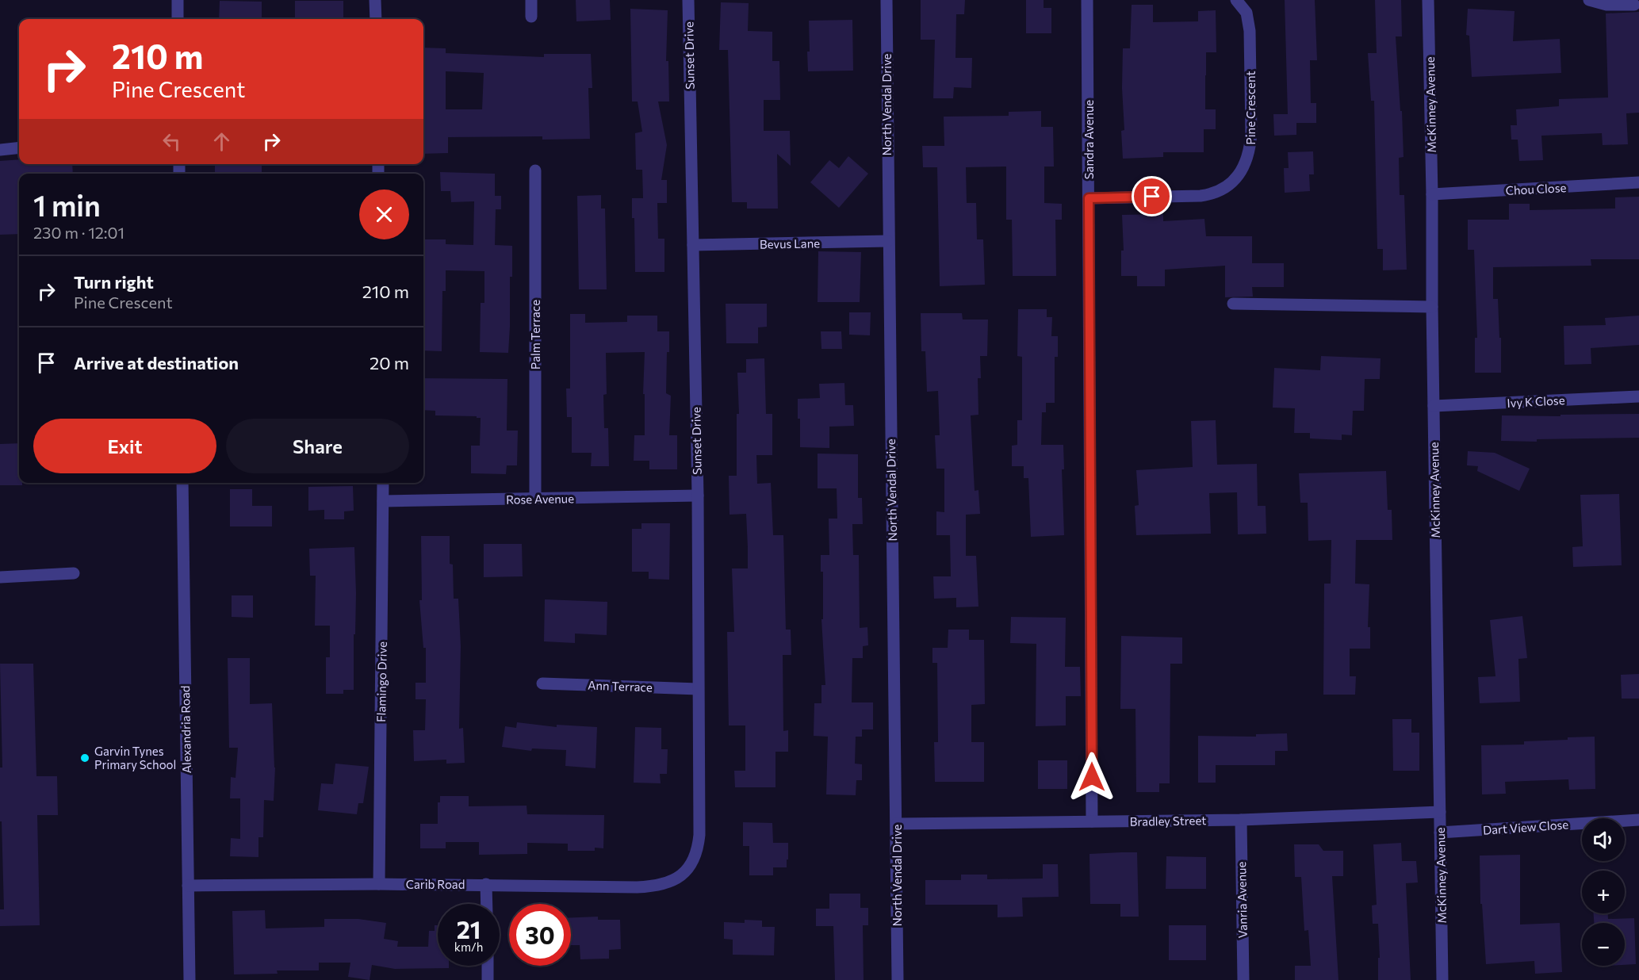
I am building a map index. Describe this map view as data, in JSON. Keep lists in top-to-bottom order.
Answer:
{
  "streets": {
    "street": [
      "Sunset Drive",
      "North Vendal Drive",
      "McKinney Avenue",
      "Pine Crescent",
      "Sandra Avenue",
      "Chou Close",
      "Bevus Lane",
      "Palm Terrace",
      "Ivy K Close",
      "Rose Avenue",
      "Flamingo Drive",
      "Ann Terrace",
      "Alexandria Road",
      "Bradley Street",
      "Dart View Close",
      "Carib Road",
      "Vanria Avenue"
    ]
  },
  "crossings": [
    ["Sunset Drive", "Bevus Lane"],
    ["Sunset Drive", "Rose Avenue"],
    ["Sunset Drive", "Ann Terrace"],
    ["Sunset Drive", "Carib Road"],
    ["North Vendal Drive", "Bevus Lane"],
    ["North Vendal Drive", "Bradley Street"],
    ["McKinney Avenue", "Chou Close"],
    ["McKinney Avenue", "Ivy K Close"],
    ["McKinney Avenue", "Bradley Street"],
    ["McKinney Avenue", "Dart View Close"],
    ["Pine Crescent", "Sandra Avenue"],
    ["Sandra Avenue", "Bradley Street"],
    ["Palm Terrace", "Rose Avenue"],
    ["Rose Avenue", "Flamingo Drive"],
    ["Flamingo Drive", "Carib Road"],
    ["Alexandria Road", "Carib Road"],
    ["Bradley Street", "Vanria Avenue"]
  ],
  "places": ["Garvin Tynes Primary School"],
  "page": {
    "turn": ["210 m", "Pine Crescent"],
    "heading": ["1 min", "230 m · 12:01"],
    "list": [
      {
        "name": "Turn right",
        "note": "Pine Crescent",
        "value": "210 m"
      },
      {
        "name": "Arrive at destination",
        "value": "20 m"
      }
    ],
    "buttons": ["Exit", "Share"],
    "map_buttons": ["+", "−"],
    "speed": "21 km/h",
    "limit": "30"
  }
}
